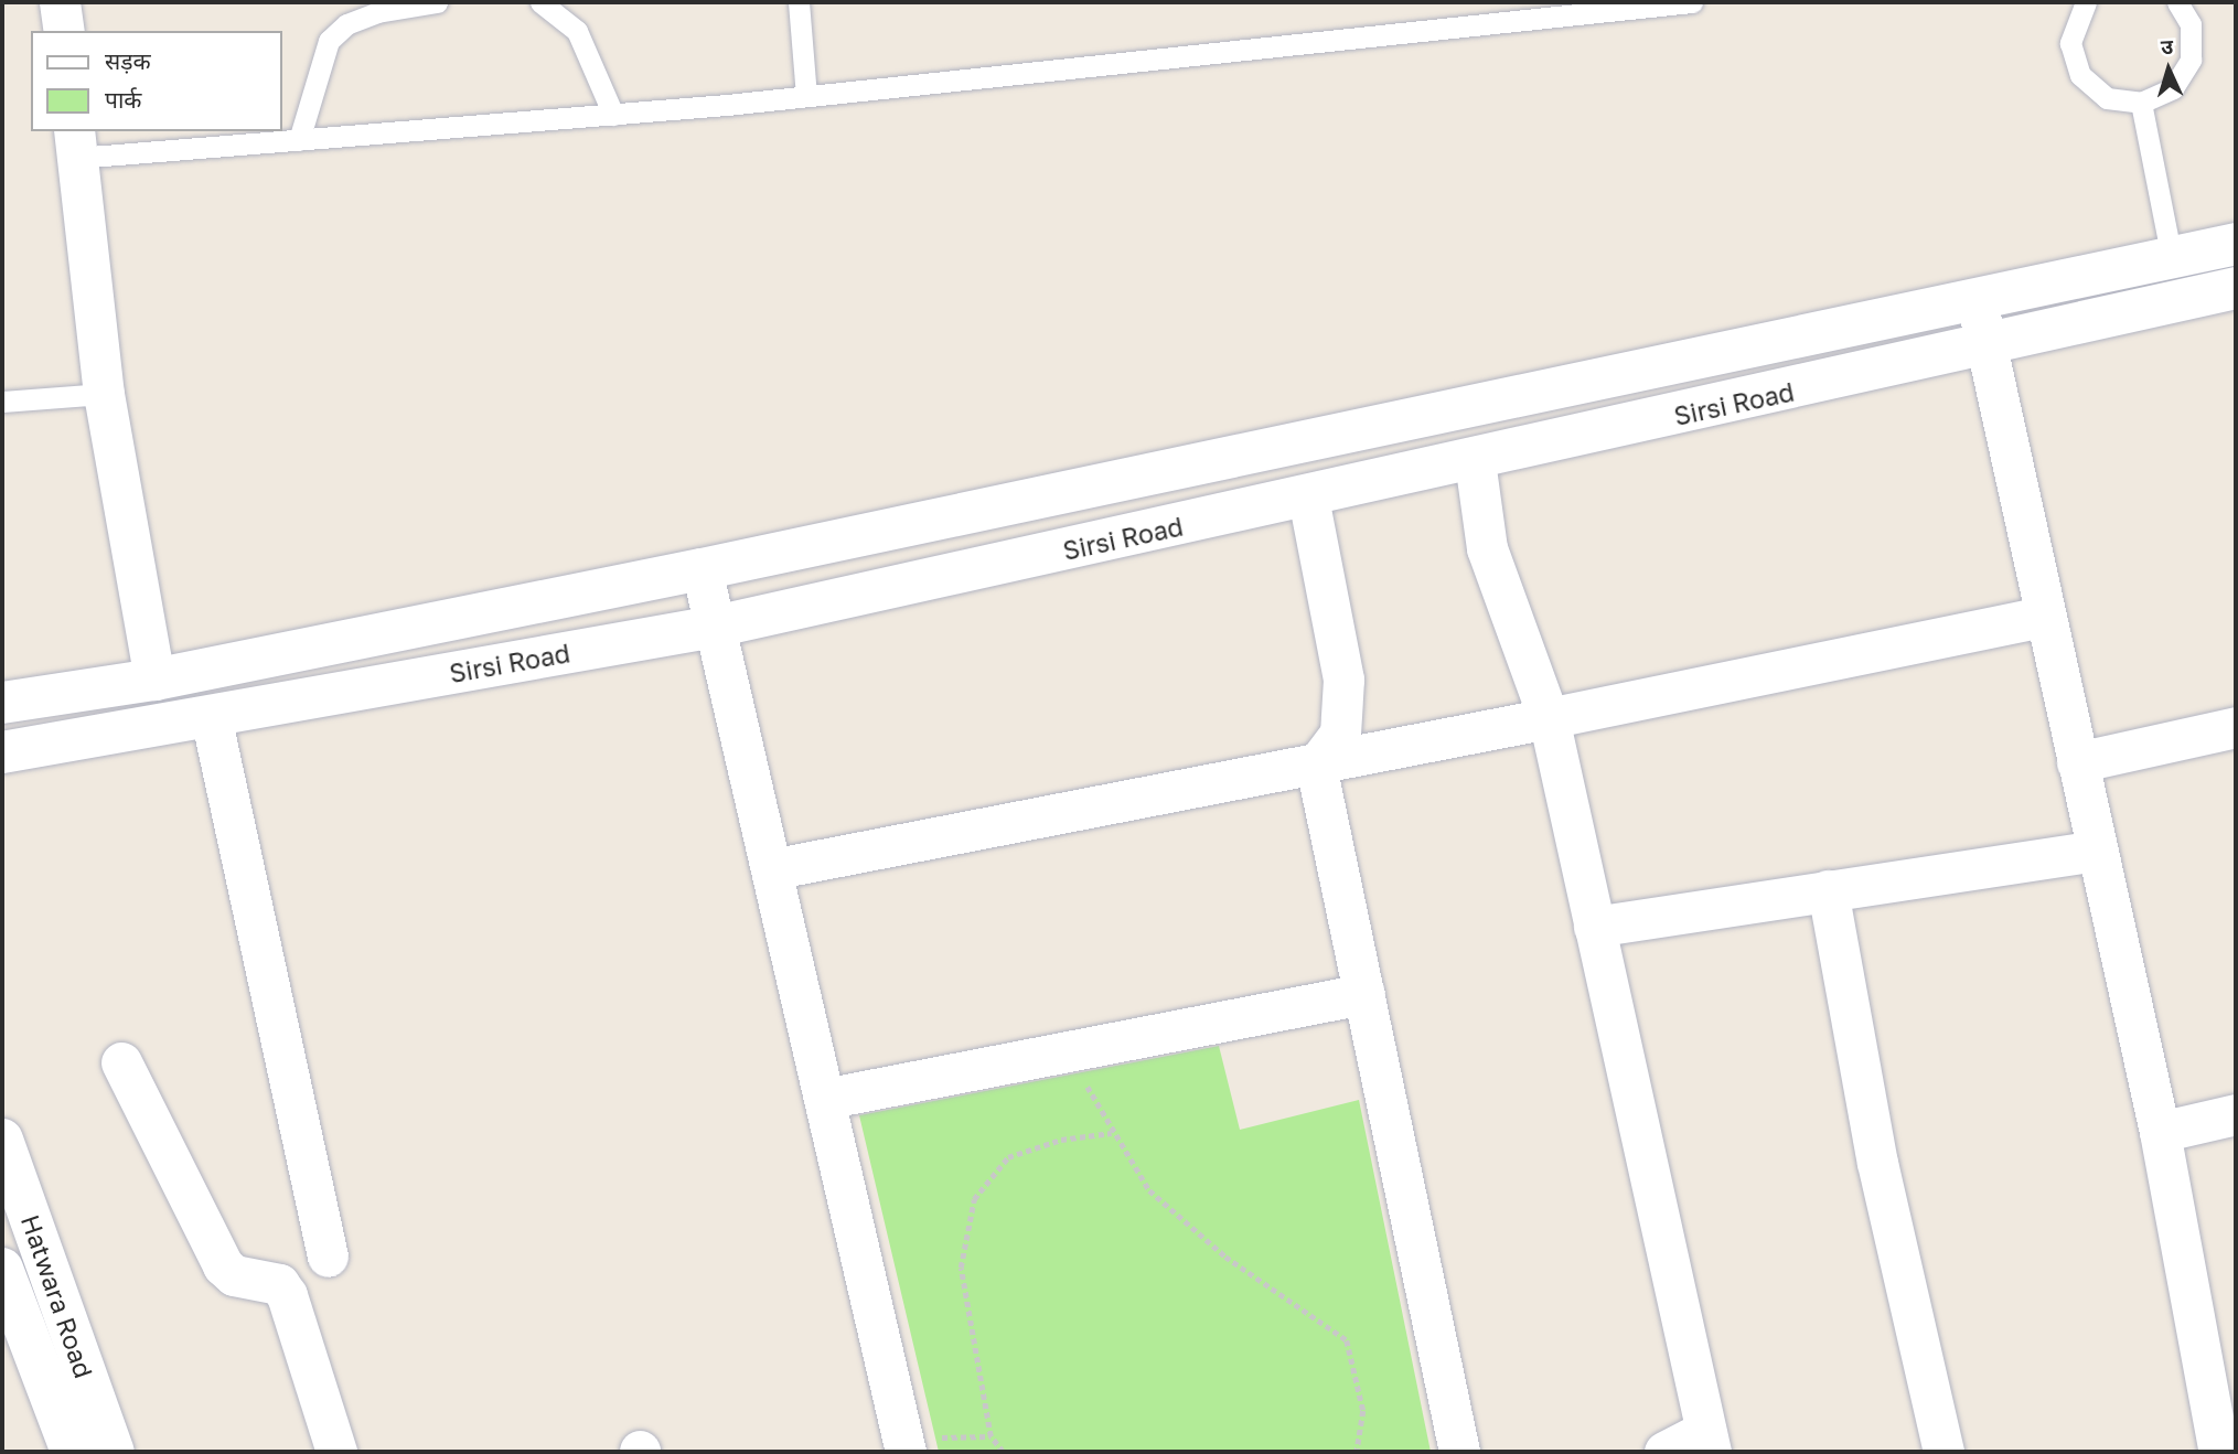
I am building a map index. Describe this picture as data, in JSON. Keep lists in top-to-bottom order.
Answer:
{
  "streets": {
    "street": ["Sirsi Road", "Hatwara Road"]
  },
  "legend": ["सड़क", "पार्क"],
  "north": "top"
}
